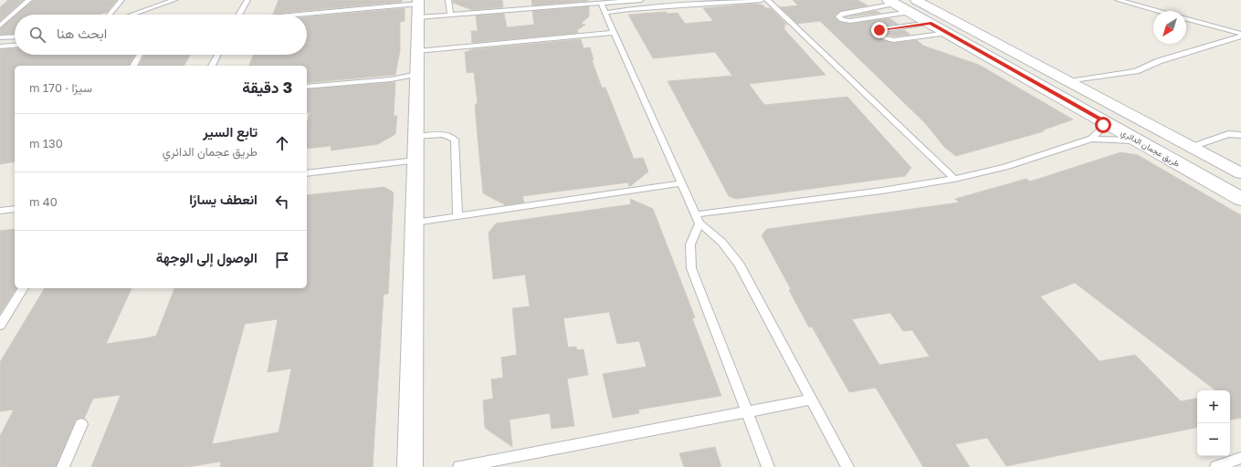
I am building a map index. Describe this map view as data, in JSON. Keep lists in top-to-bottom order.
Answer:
{
  "streets": {
    "main road": ["طريق عجمان الدائري"]
  },
  "north": "bottom left",
  "page": {
    "search": "ابحث هنا",
    "heading": ["3 دقيقة", "سيرًا · 170 m"],
    "list": [
      ["تابع السير", "طريق عجمان الدائري", "130 m"],
      ["انعطف يسارًا", "40 m"],
      "الوصول إلى الوجهة"
    ],
    "map_buttons": ["+", "−"]
  }
}
